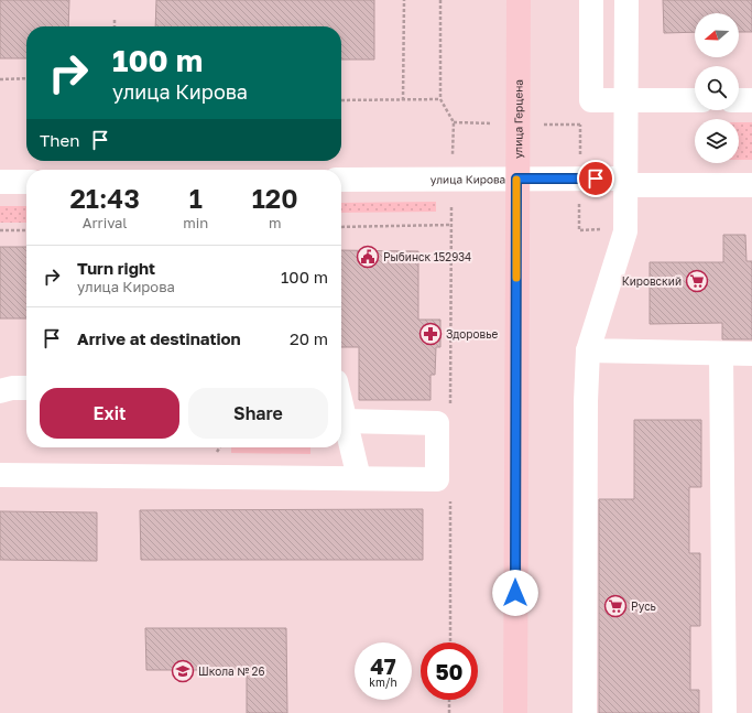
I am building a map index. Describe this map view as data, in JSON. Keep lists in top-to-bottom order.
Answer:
{
  "streets": {
    "main road": ["улица Герцена"],
    "street": ["улица Кирова"]
  },
  "crossings": [
    ["улица Герцена", "улица Кирова"]
  ],
  "places": {
    "public building": ["Рыбинск 152934"],
    "supermarket": ["Кировский", "Русь"],
    "pharmacy": ["Здоровье"],
    "school or university": ["Школа № 26"]
  },
  "north": "left",
  "page": {
    "turn": ["100 m", "улица Кирова"],
    "then": "Then",
    "eta": [
      "21:43",
      "Arrival",
      "1",
      "min",
      "120",
      "m"
    ],
    "list": [
      {
        "name": "Turn right",
        "note": "улица Кирова",
        "value": "100 m"
      },
      {
        "name": "Arrive at destination",
        "value": "20 m"
      }
    ],
    "buttons": ["Exit", "Share"],
    "speed": "47 km/h",
    "limit": "50"
  }
}
